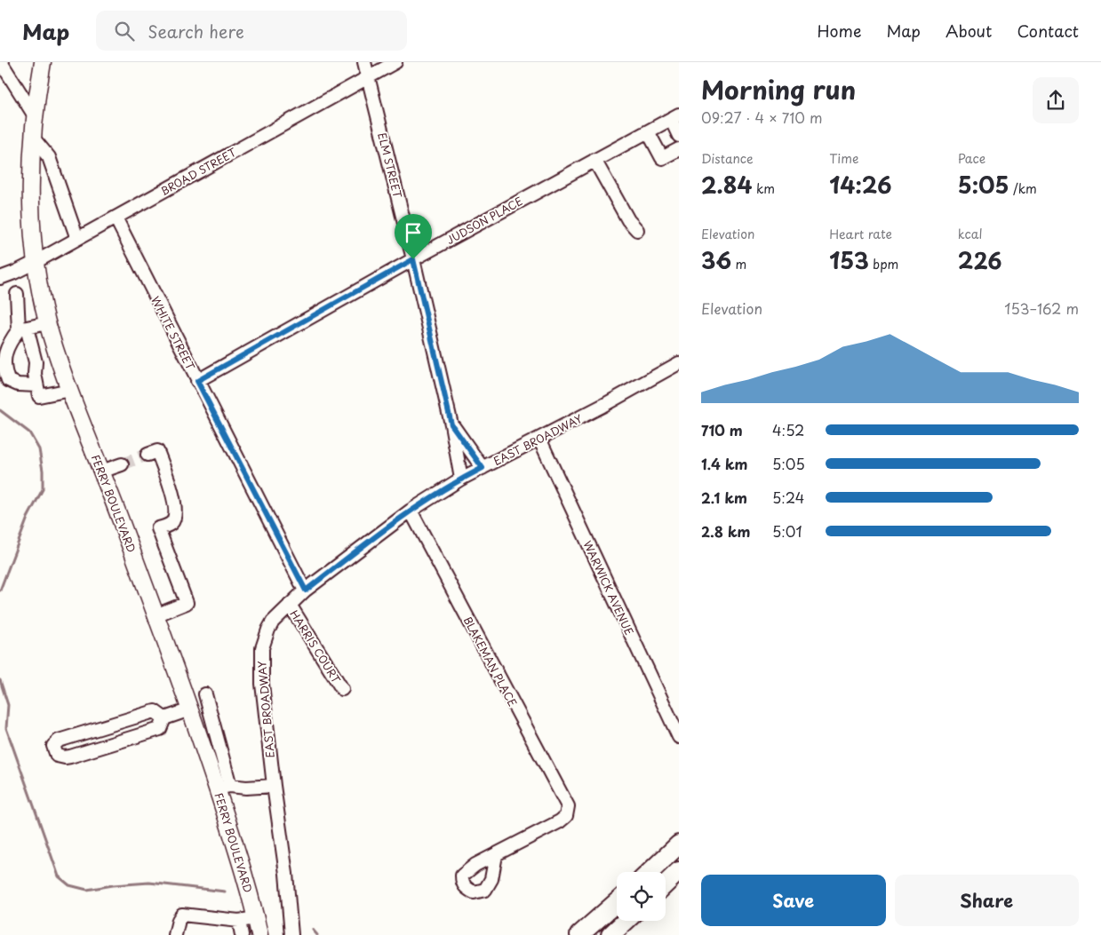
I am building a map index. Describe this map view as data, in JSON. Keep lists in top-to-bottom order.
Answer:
{
  "streets": {
    "main road": ["FERRY BOULEVARD"],
    "street": [
      "ELM STREET",
      "BROAD STREET",
      "JUDSON PLACE",
      "WHITE STREET",
      "EAST BROADWAY",
      "WARWICK AVENUE",
      "HARRIS COURT",
      "BLAKEMAN PLACE"
    ]
  },
  "crossings": [
    ["ELM STREET", "BROAD STREET"],
    ["ELM STREET", "JUDSON PLACE"],
    ["ELM STREET", "EAST BROADWAY"],
    ["BROAD STREET", "WHITE STREET"],
    ["BROAD STREET", "FERRY BOULEVARD"],
    ["JUDSON PLACE", "WHITE STREET"],
    ["WHITE STREET", "EAST BROADWAY"],
    ["EAST BROADWAY", "WARWICK AVENUE"],
    ["EAST BROADWAY", "HARRIS COURT"],
    ["EAST BROADWAY", "BLAKEMAN PLACE"]
  ],
  "page": {
    "header": "Map",
    "search": "Search here",
    "nav": [
      "Home",
      "Map",
      "About",
      "Contact"
    ],
    "heading": ["Morning run", "09:27 · 4 × 710 m"],
    "stats": [
      ["Distance", "2.84 km"],
      ["Time", "14:26"],
      ["Pace", "5:05 /km"],
      ["Elevation", "36 m"],
      ["Heart rate", "153 bpm"],
      ["kcal", "226"]
    ],
    "chart": ["Elevation", "153–162 m"],
    "list": [
      {
        "name": "710 m",
        "note": "4:52"
      },
      {
        "name": "1.4 km",
        "note": "5:05"
      },
      {
        "name": "2.1 km",
        "note": "5:24"
      },
      {
        "name": "2.8 km",
        "note": "5:01"
      }
    ],
    "buttons": ["Save", "Share"]
  }
}
